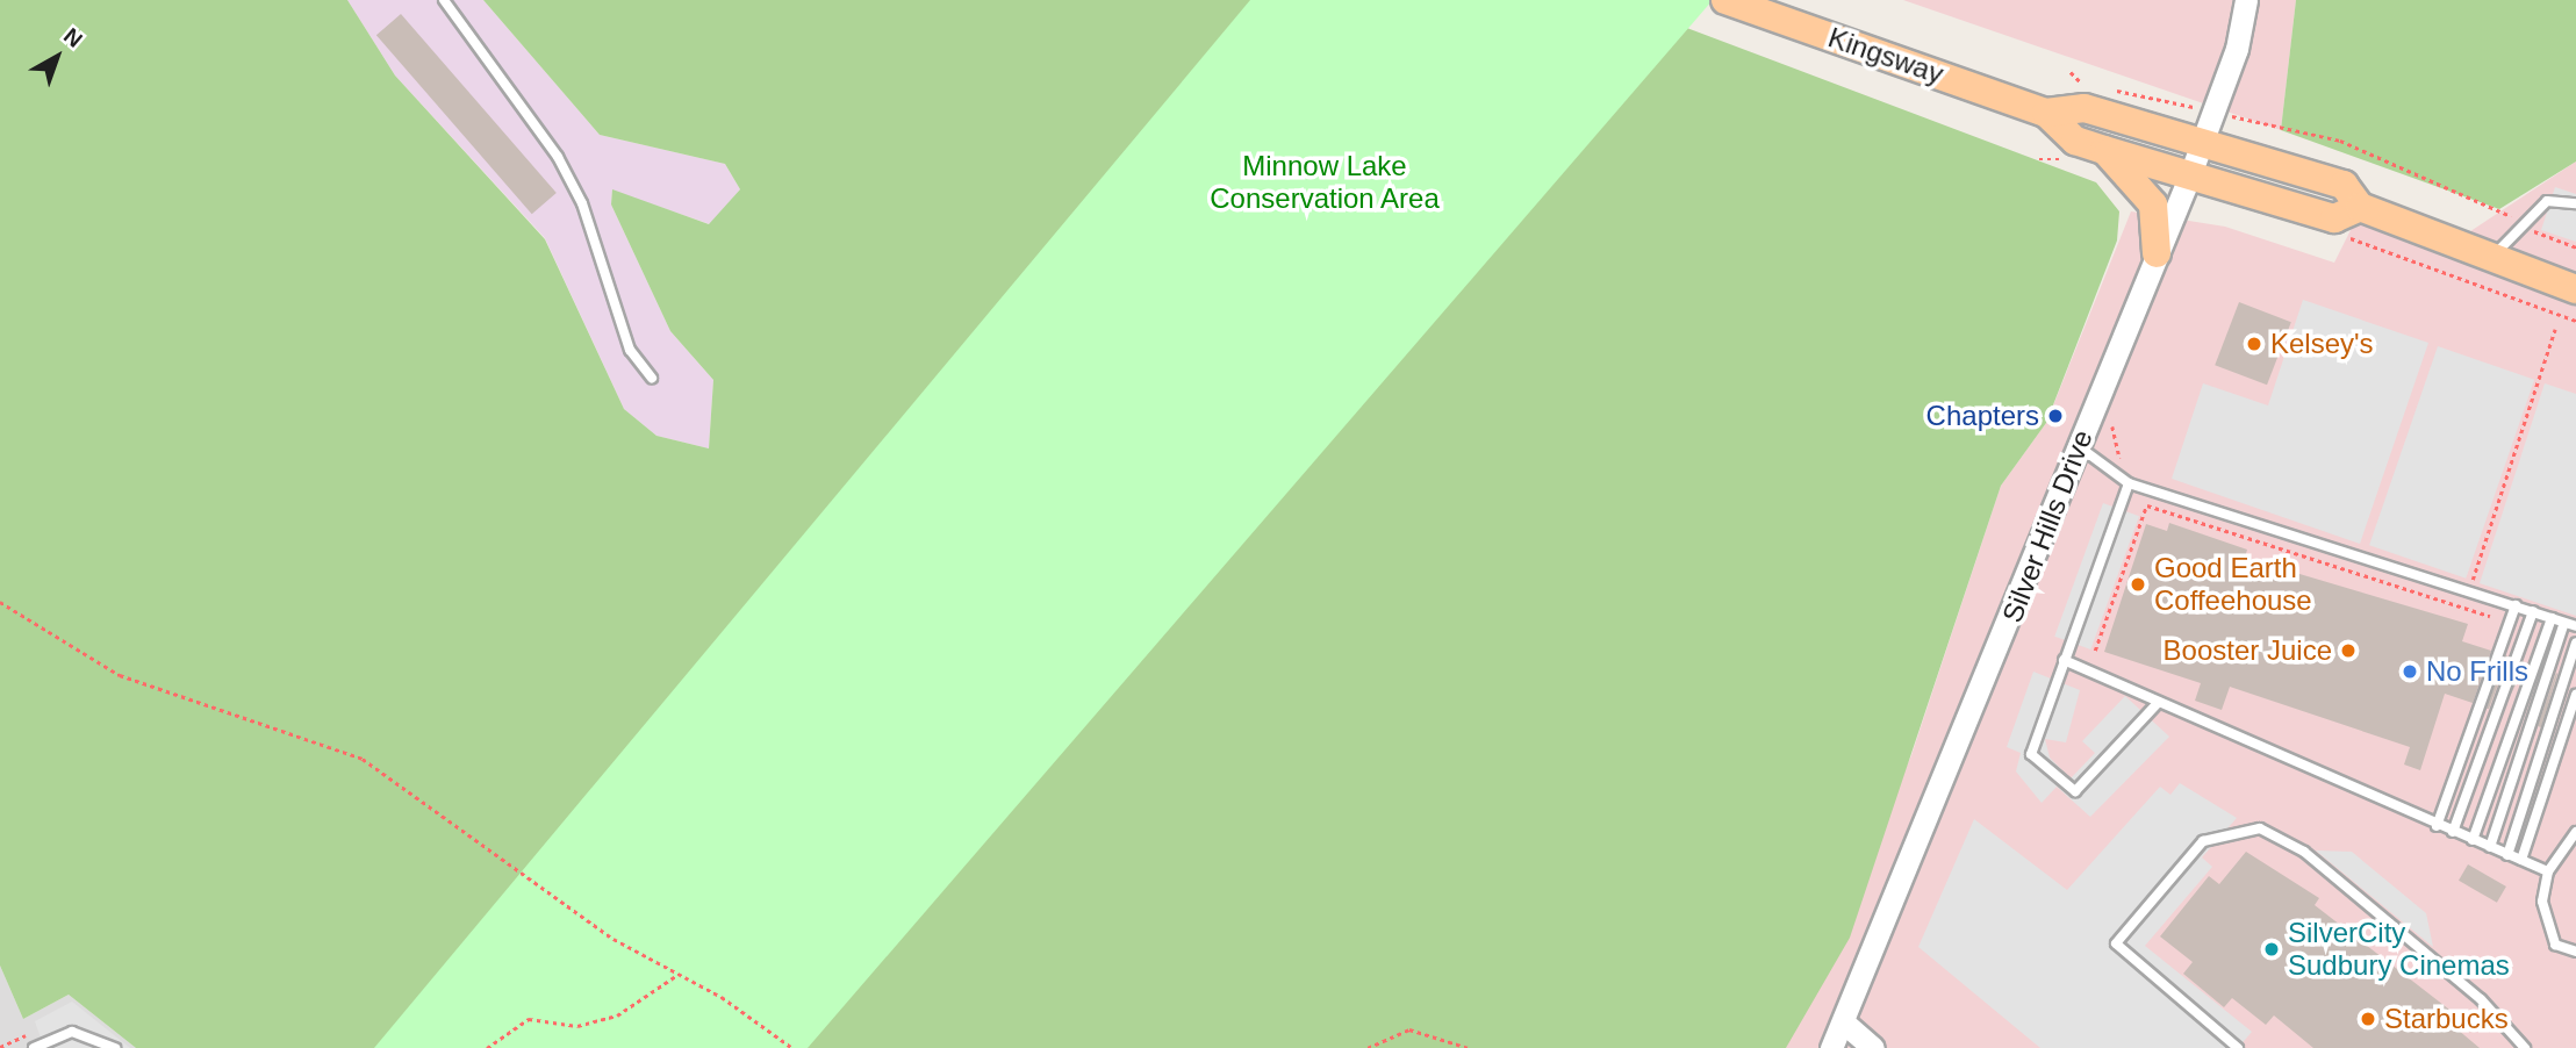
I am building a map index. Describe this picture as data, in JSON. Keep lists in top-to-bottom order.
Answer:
{
  "streets": {
    "main road": ["Kingsway"],
    "street": ["Silver Hills Drive"]
  },
  "crossings": [
    ["Kingsway", "Silver Hills Drive"]
  ],
  "parks": ["Minnow Lake Conservation Area"],
  "places": [
    "Kelsey's",
    "Chapters",
    "Good Earth Coffeehouse",
    "Booster Juice",
    "No Frills",
    "SilverCity Sudbury Cinemas",
    "Starbucks"
  ],
  "north": "top right"
}
